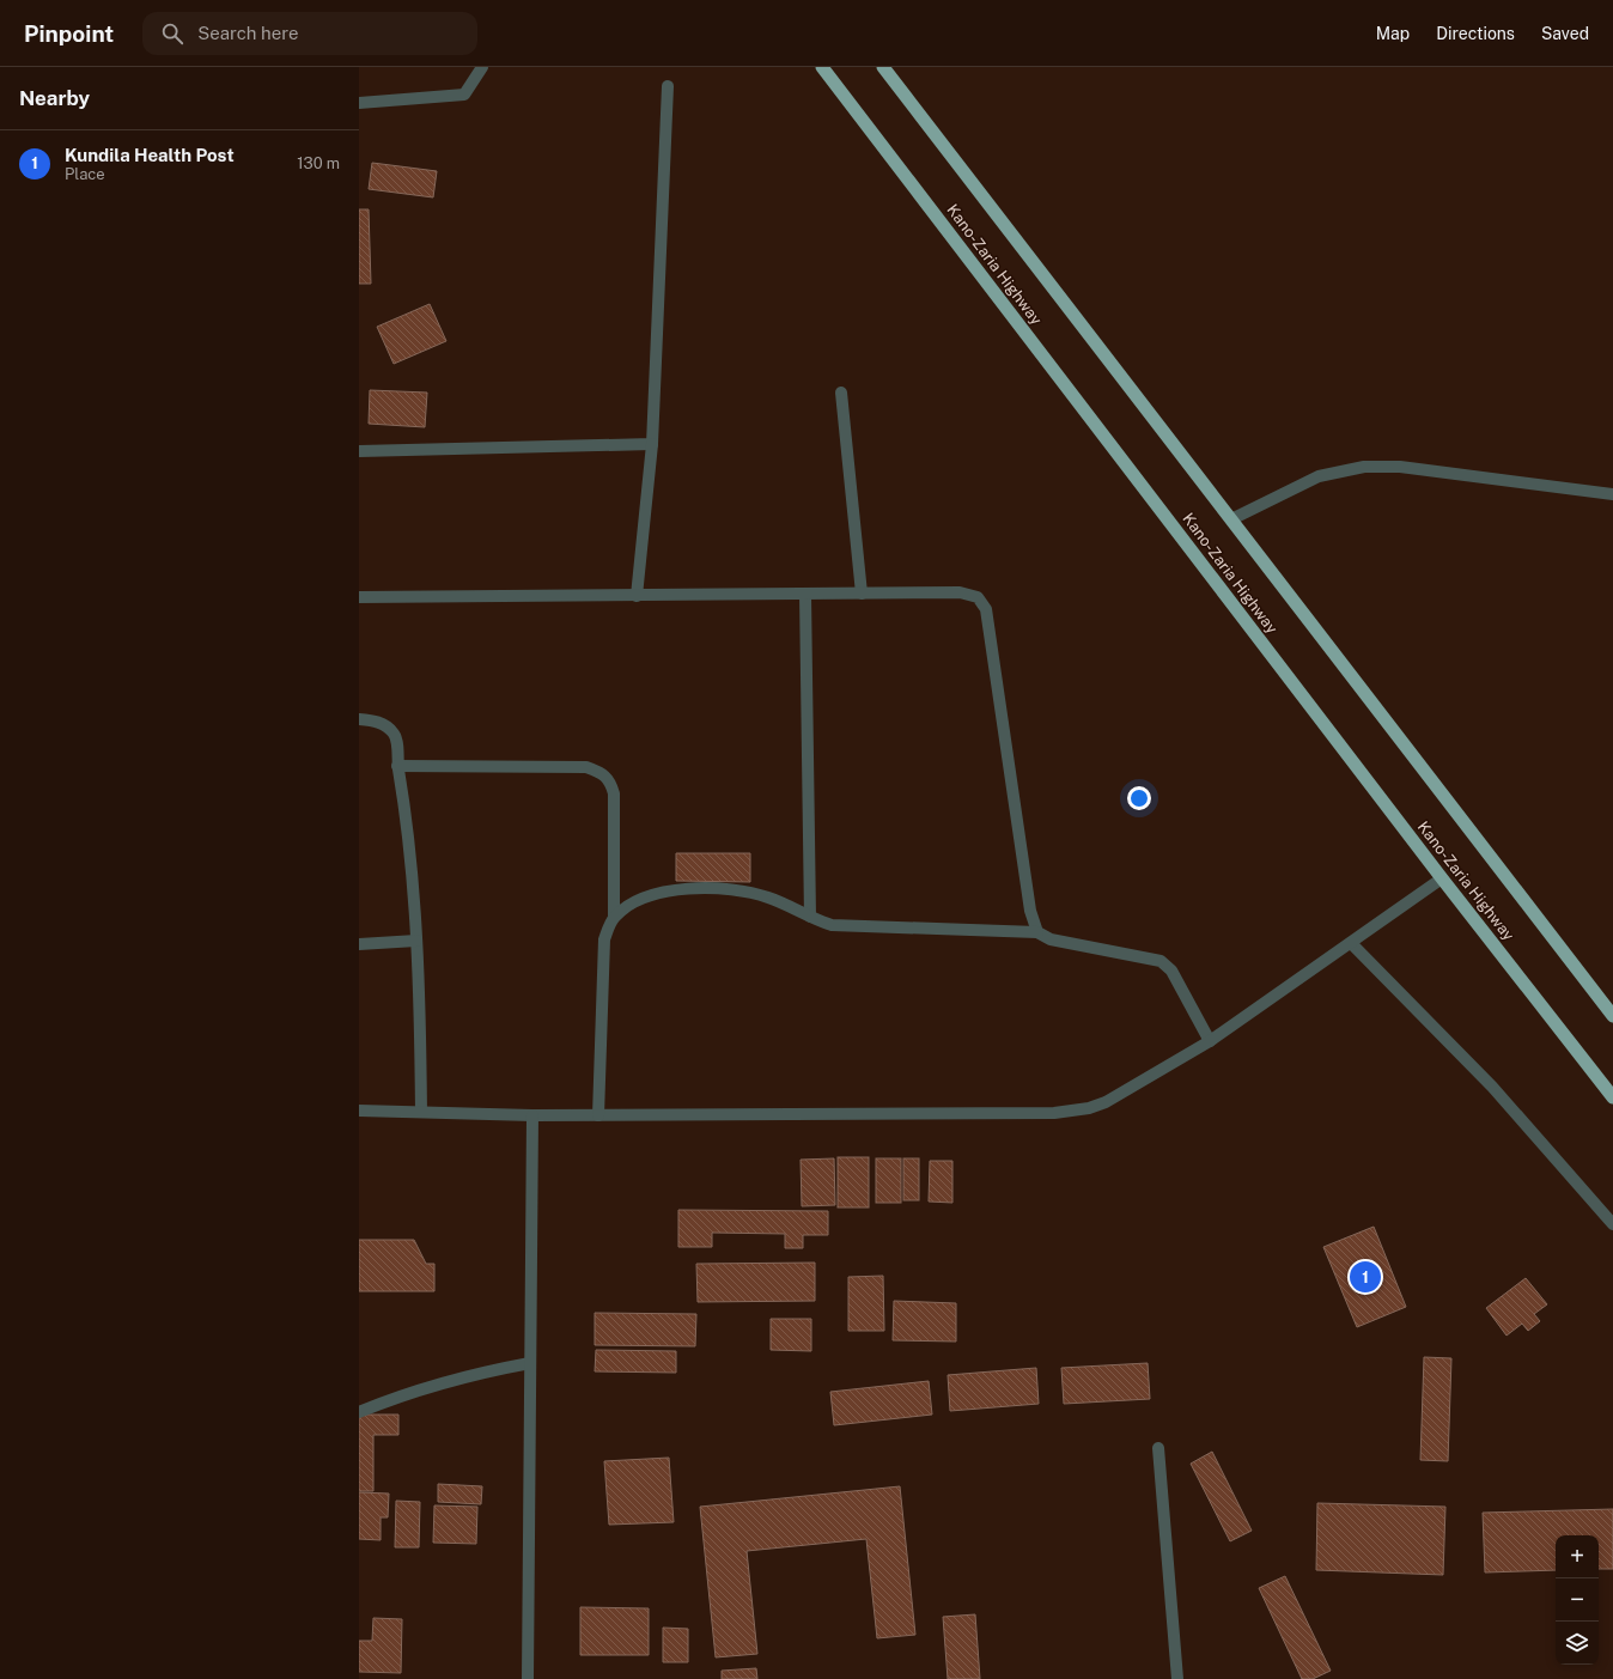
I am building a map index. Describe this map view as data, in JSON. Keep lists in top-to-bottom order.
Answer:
{
  "streets": {
    "highway": ["Kano-Zaria Highway"]
  },
  "page": {
    "header": "Pinpoint",
    "search": "Search here",
    "nav": ["Map", "Directions", "Saved"],
    "heading": "Nearby",
    "list": [
      {
        "mark": "1",
        "name": "Kundila Health Post",
        "note": "Place",
        "value": "130 m"
      }
    ],
    "pins": "1",
    "map_buttons": ["+", "−"]
  }
}
